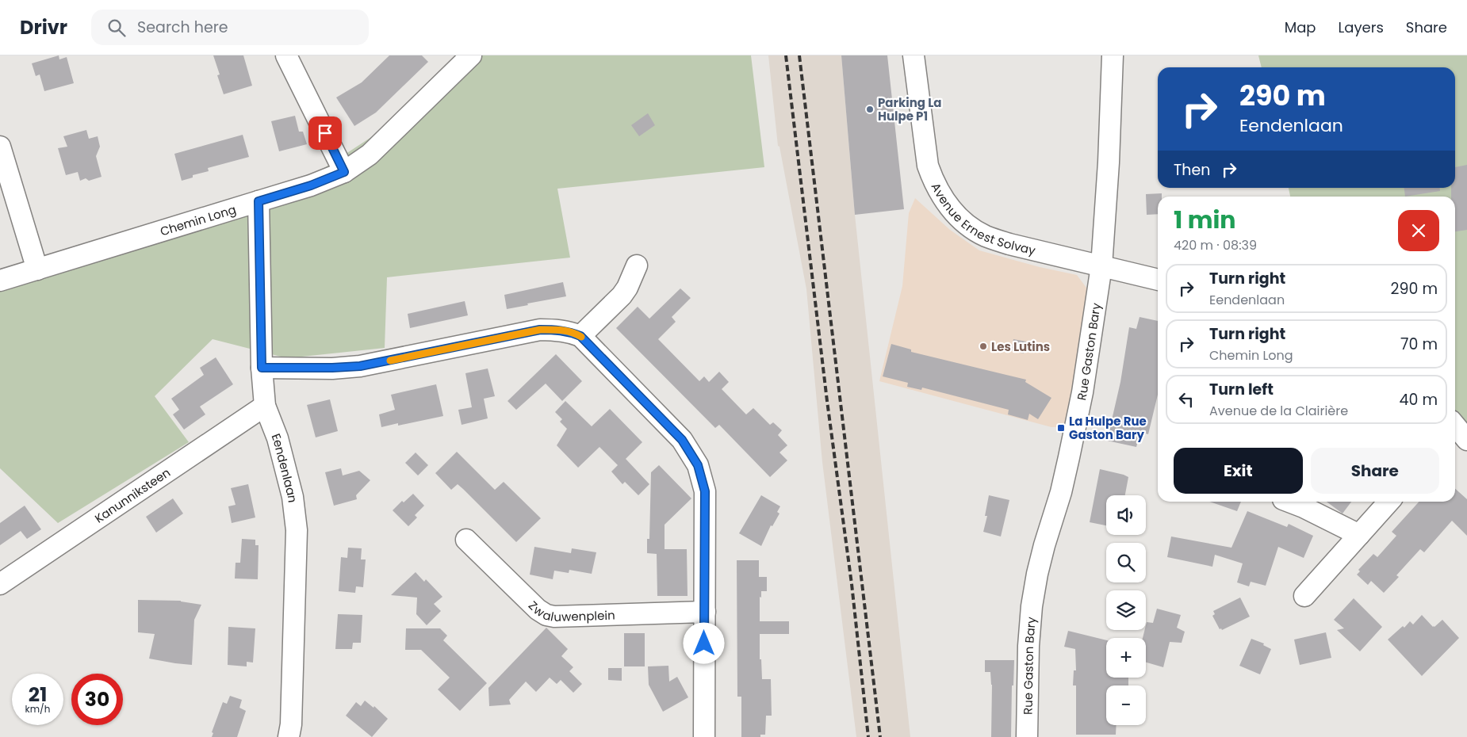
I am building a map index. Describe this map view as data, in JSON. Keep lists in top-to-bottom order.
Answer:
{
  "streets": {
    "street": [
      "Avenue Ernest Solvay",
      "Chemin Long",
      "Rue Gaston Bary",
      "Eendenlaan",
      "Kanunniksteen",
      "Zwaluwenplein"
    ]
  },
  "crossings": [
    ["Avenue Ernest Solvay", "Rue Gaston Bary"],
    ["Chemin Long", "Eendenlaan"],
    ["Eendenlaan", "Kanunniksteen"]
  ],
  "places": {
    "other": ["Parking La Hulpe P1", "Les Lutins"],
    "transit": ["La Hulpe Rue Gaston Bary"]
  },
  "page": {
    "header": "Drivr",
    "search": "Search here",
    "nav": ["Map", "Layers", "Share"],
    "turn": ["290 m", "Eendenlaan"],
    "then": "Then",
    "heading": ["1 min", "420 m · 08:39"],
    "list": [
      {
        "name": "Turn right",
        "note": "Eendenlaan",
        "value": "290 m"
      },
      {
        "name": "Turn right",
        "note": "Chemin Long",
        "value": "70 m"
      },
      {
        "name": "Turn left",
        "note": "Avenue de la Clairière",
        "value": "40 m"
      }
    ],
    "buttons": ["Exit", "Share"],
    "map_buttons": ["+", "−"],
    "speed": "21 km/h",
    "limit": "30"
  }
}
